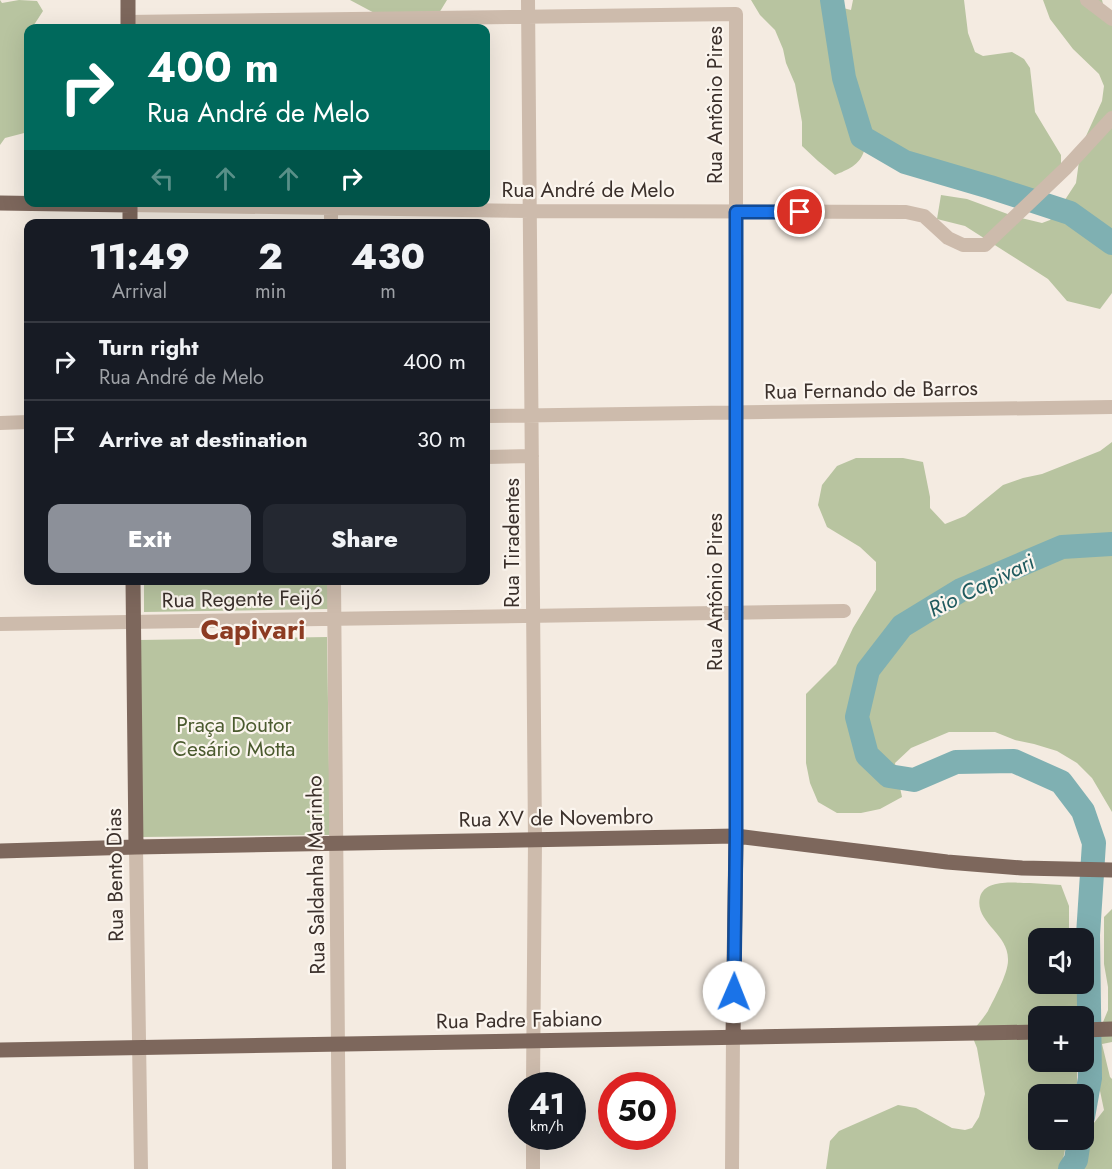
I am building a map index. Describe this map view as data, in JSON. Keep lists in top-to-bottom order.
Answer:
{
  "streets": {
    "main road": [
      "Rua Antônio Pires",
      "Rua André de Melo",
      "Rua XV de Novembro",
      "Rua Bento Dias",
      "Rua Padre Fabiano"
    ],
    "street": [
      "Rua Fernando de Barros",
      "Rua Tiradentes",
      "Rua Regente Feijó",
      "Rua Saldanha Marinho"
    ]
  },
  "crossings": [
    ["Rua Antônio Pires", "Rua André de Melo"],
    ["Rua Antônio Pires", "Rua Fernando de Barros"],
    ["Rua Antônio Pires", "Rua Tiradentes"],
    ["Rua Antônio Pires", "Rua Regente Feijó"],
    ["Rua Antônio Pires", "Rua XV de Novembro"],
    ["Rua Antônio Pires", "Rua Padre Fabiano"],
    ["Rua André de Melo", "Rua Tiradentes"],
    ["Rua Fernando de Barros", "Rua Tiradentes"],
    ["Rua Tiradentes", "Rua Regente Feijó"],
    ["Rua Tiradentes", "Rua XV de Novembro"],
    ["Rua Tiradentes", "Rua Padre Fabiano"],
    ["Rua Regente Feijó", "Rua Bento Dias"],
    ["Rua Regente Feijó", "Rua Saldanha Marinho"],
    ["Rua XV de Novembro", "Rua Bento Dias"],
    ["Rua XV de Novembro", "Rua Saldanha Marinho"],
    ["Rua Bento Dias", "Rua Padre Fabiano"],
    ["Rua Saldanha Marinho", "Rua Padre Fabiano"]
  ],
  "districts": ["Capivari"],
  "water": ["Rio Capivari"],
  "parks": ["Praça Doutor Cesário Motta"],
  "page": {
    "turn": ["400 m", "Rua André de Melo"],
    "eta": [
      "11:49",
      "Arrival",
      "2",
      "min",
      "430",
      "m"
    ],
    "list": [
      {
        "name": "Turn right",
        "note": "Rua André de Melo",
        "value": "400 m"
      },
      {
        "name": "Arrive at destination",
        "value": "30 m"
      }
    ],
    "buttons": ["Exit", "Share"],
    "map_buttons": ["+", "−"],
    "speed": "41 km/h",
    "limit": "50"
  }
}
